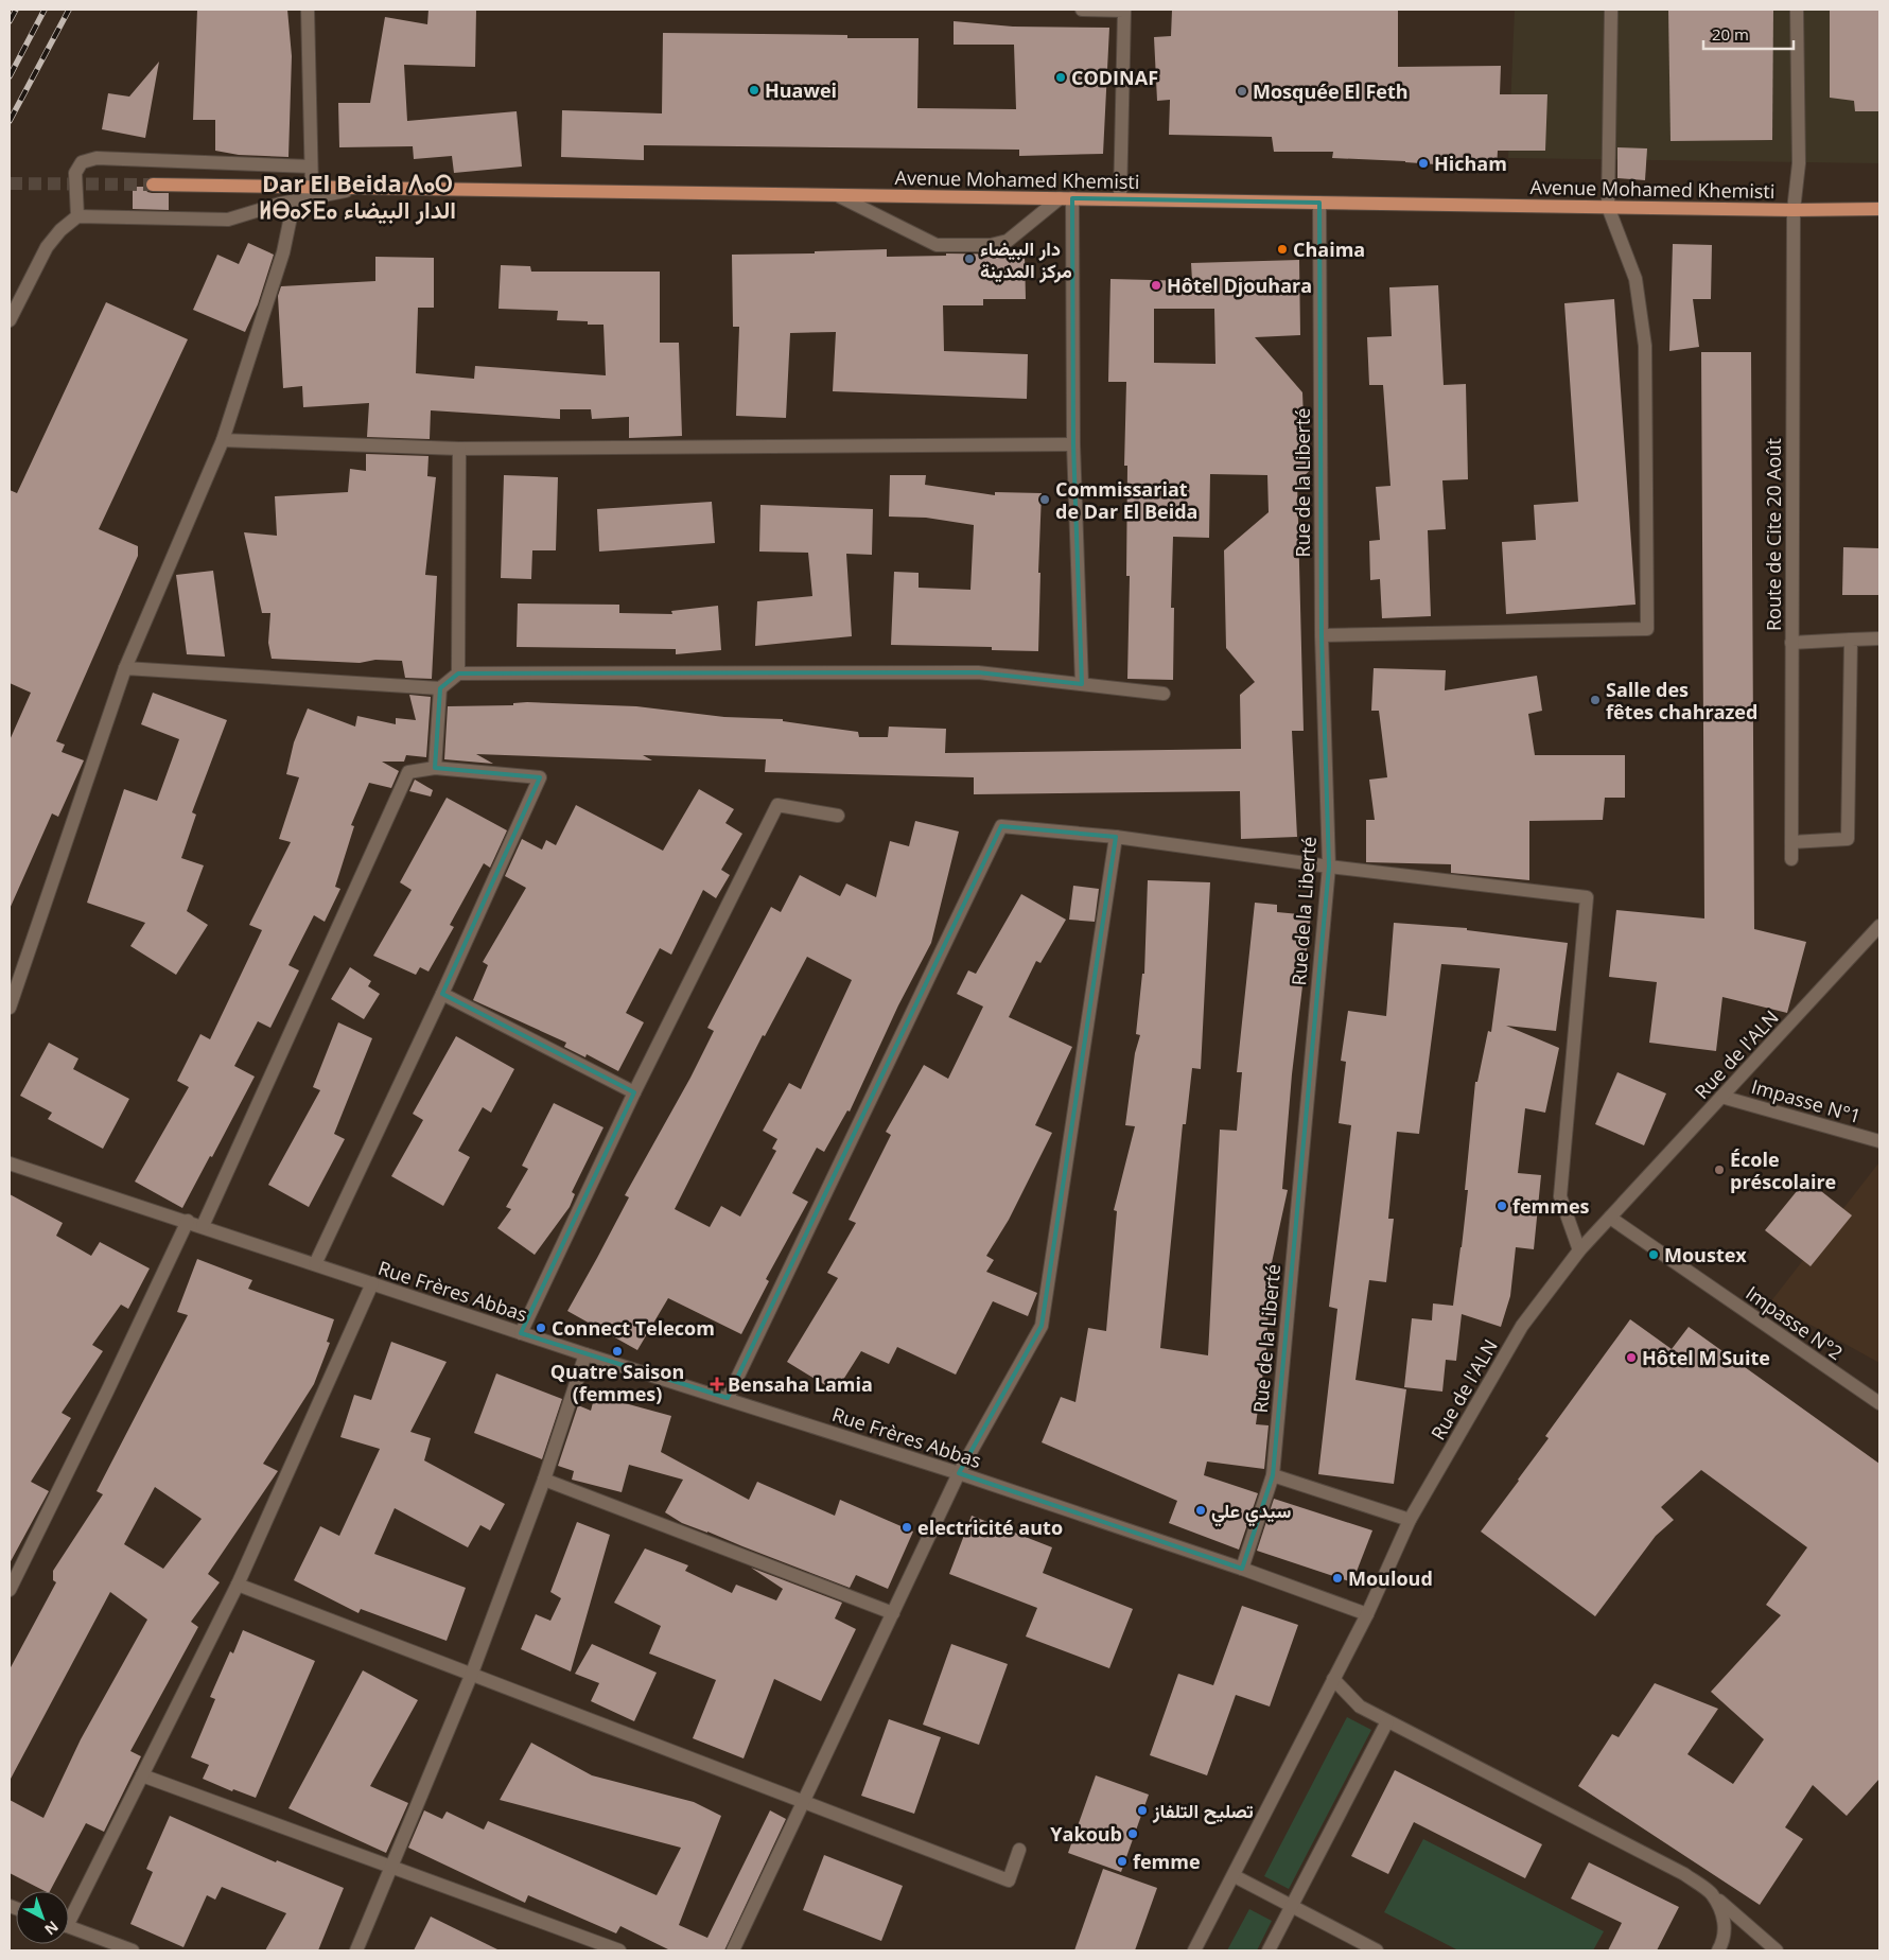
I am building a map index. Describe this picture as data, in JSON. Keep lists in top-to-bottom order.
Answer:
{
  "streets": {
    "main road": ["Avenue Mohamed Khemisti"],
    "street": [
      "Rue de la Liberté",
      "Route de Cite 20 Août",
      "Rue de l'ALN",
      "Impasse N°1",
      "Rue Frères Abbas",
      "Impasse N°2"
    ]
  },
  "crossings": [
    ["Avenue Mohamed Khemisti", "Rue de la Liberté"],
    ["Avenue Mohamed Khemisti", "Route de Cite 20 Août"],
    ["Rue de la Liberté", "Rue Frères Abbas"],
    ["Rue de l'ALN", "Impasse N°1"],
    ["Rue de l'ALN", "Rue Frères Abbas"],
    ["Rue de l'ALN", "Impasse N°2"]
  ],
  "districts": ["Dar El Beida ⴷⴰⵔ ⵍⴱⴰⵢⴹⴰ الدار البيضاء"],
  "places": {
    "other": [
      "CODINAF",
      "Huawei",
      "Mosquée El Feth",
      "Hicham",
      "Chaima",
      "دار البيضاء مركز المدينة",
      "Hôtel Djouhara",
      "Commissariat de Dar El Beida",
      "Salle des fêtes chahrazed",
      "École préscolaire",
      "femmes",
      "Moustex",
      "Connect Telecom",
      "Quatre Saison (femmes)",
      "Hôtel M Suite",
      "سيدي علي",
      "electricité auto",
      "Mouloud",
      "تصليح التلفاز",
      "Yakoub",
      "femme"
    ],
    "health": ["Bensaha Lamia"]
  },
  "scale_bar": "20 m",
  "north": "bottom right"
}
